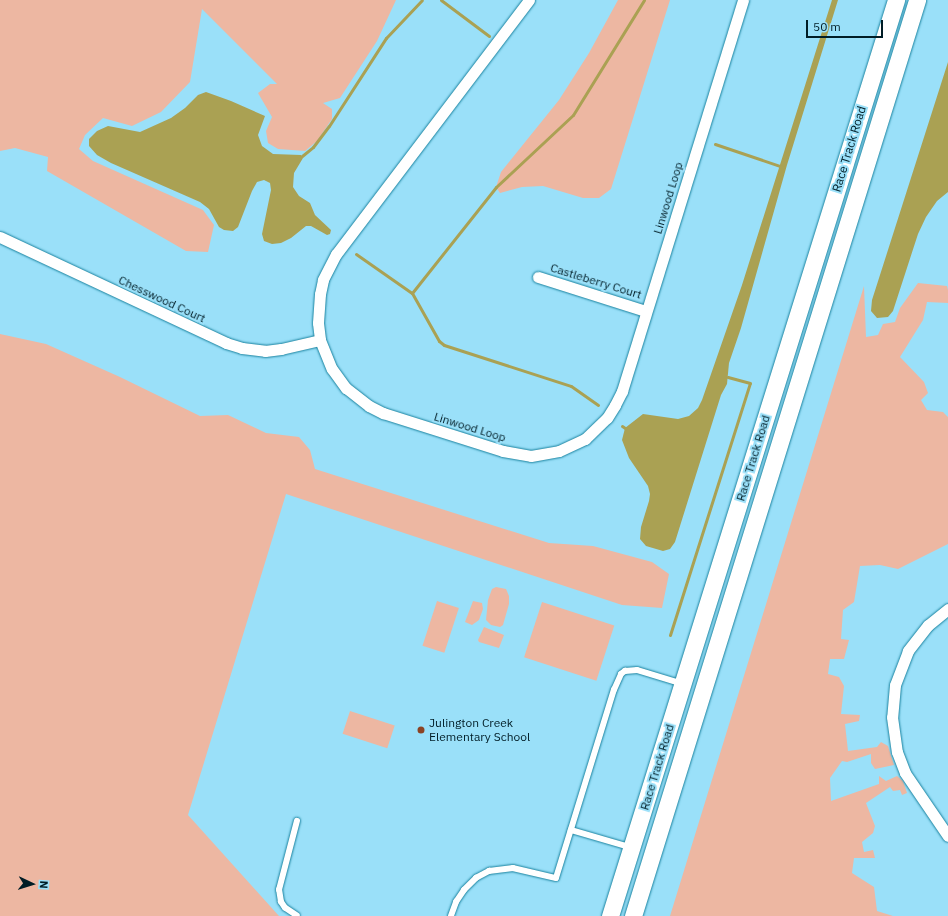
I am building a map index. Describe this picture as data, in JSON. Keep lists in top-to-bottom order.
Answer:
{
  "streets": {
    "main road": ["Race Track Road"],
    "street": ["Linwood Loop", "Castleberry Court", "Chesswood Court"]
  },
  "crossings": [
    ["Linwood Loop", "Castleberry Court"],
    ["Linwood Loop", "Chesswood Court"]
  ],
  "places": ["Julington Creek Elementary School"],
  "scale_bar": "50 m",
  "north": "right"
}
